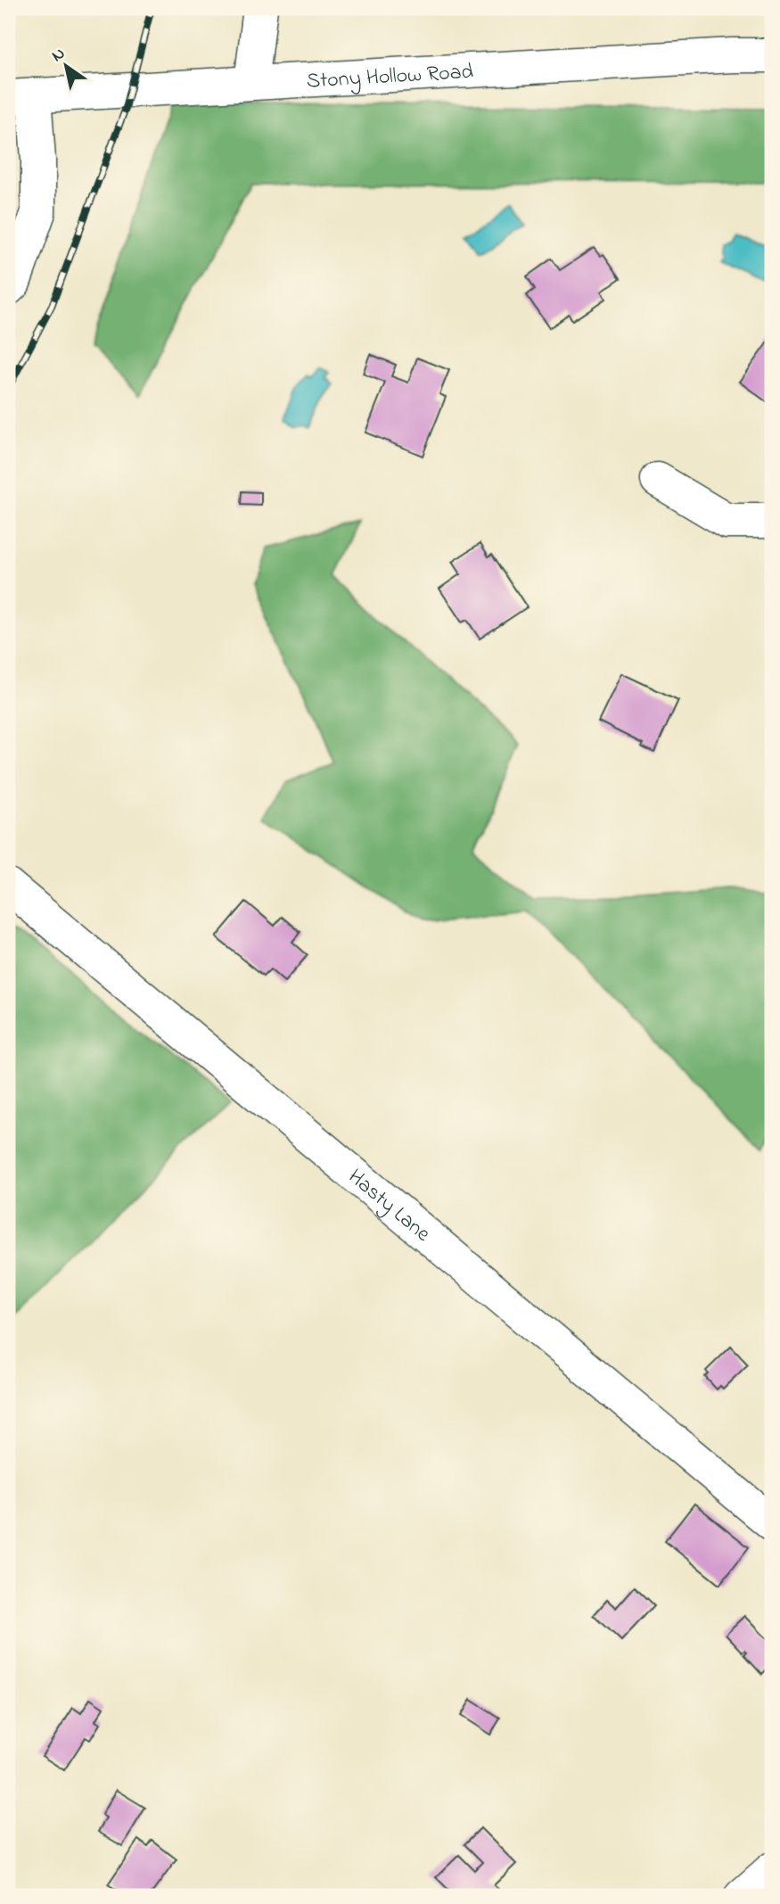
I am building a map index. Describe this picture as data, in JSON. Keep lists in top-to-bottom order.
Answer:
{
  "streets": {
    "street": ["Stony Hollow Road", "Hasty Lane"]
  },
  "north": "top left"
}
